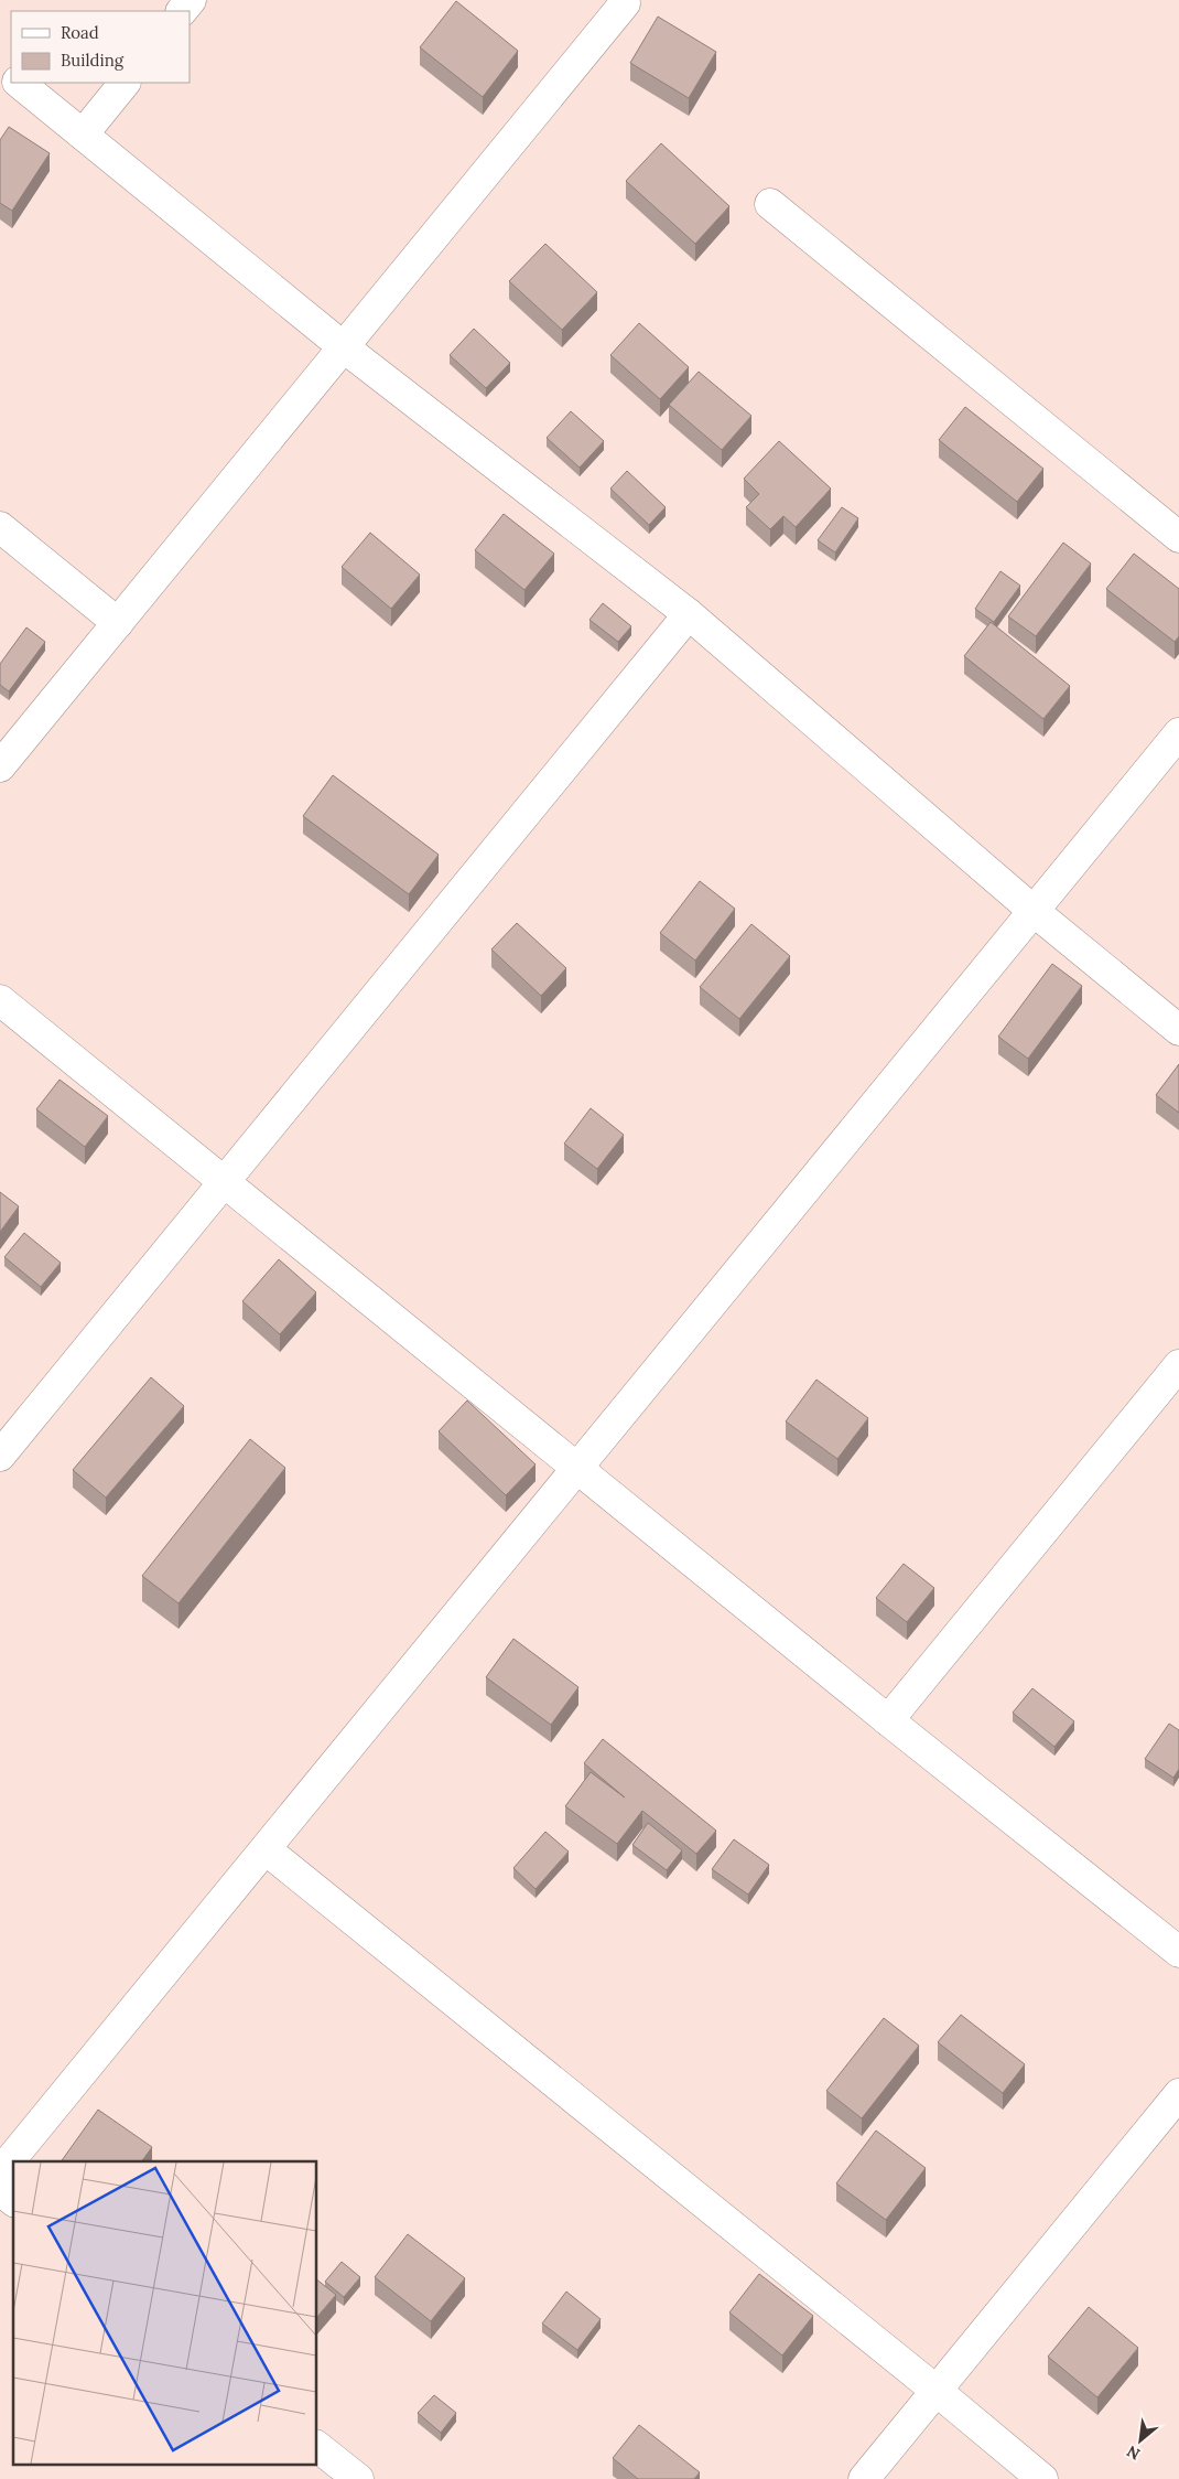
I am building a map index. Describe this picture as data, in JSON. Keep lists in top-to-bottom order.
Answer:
{
  "legend": ["Road", "Building"],
  "north": "bottom left"
}
